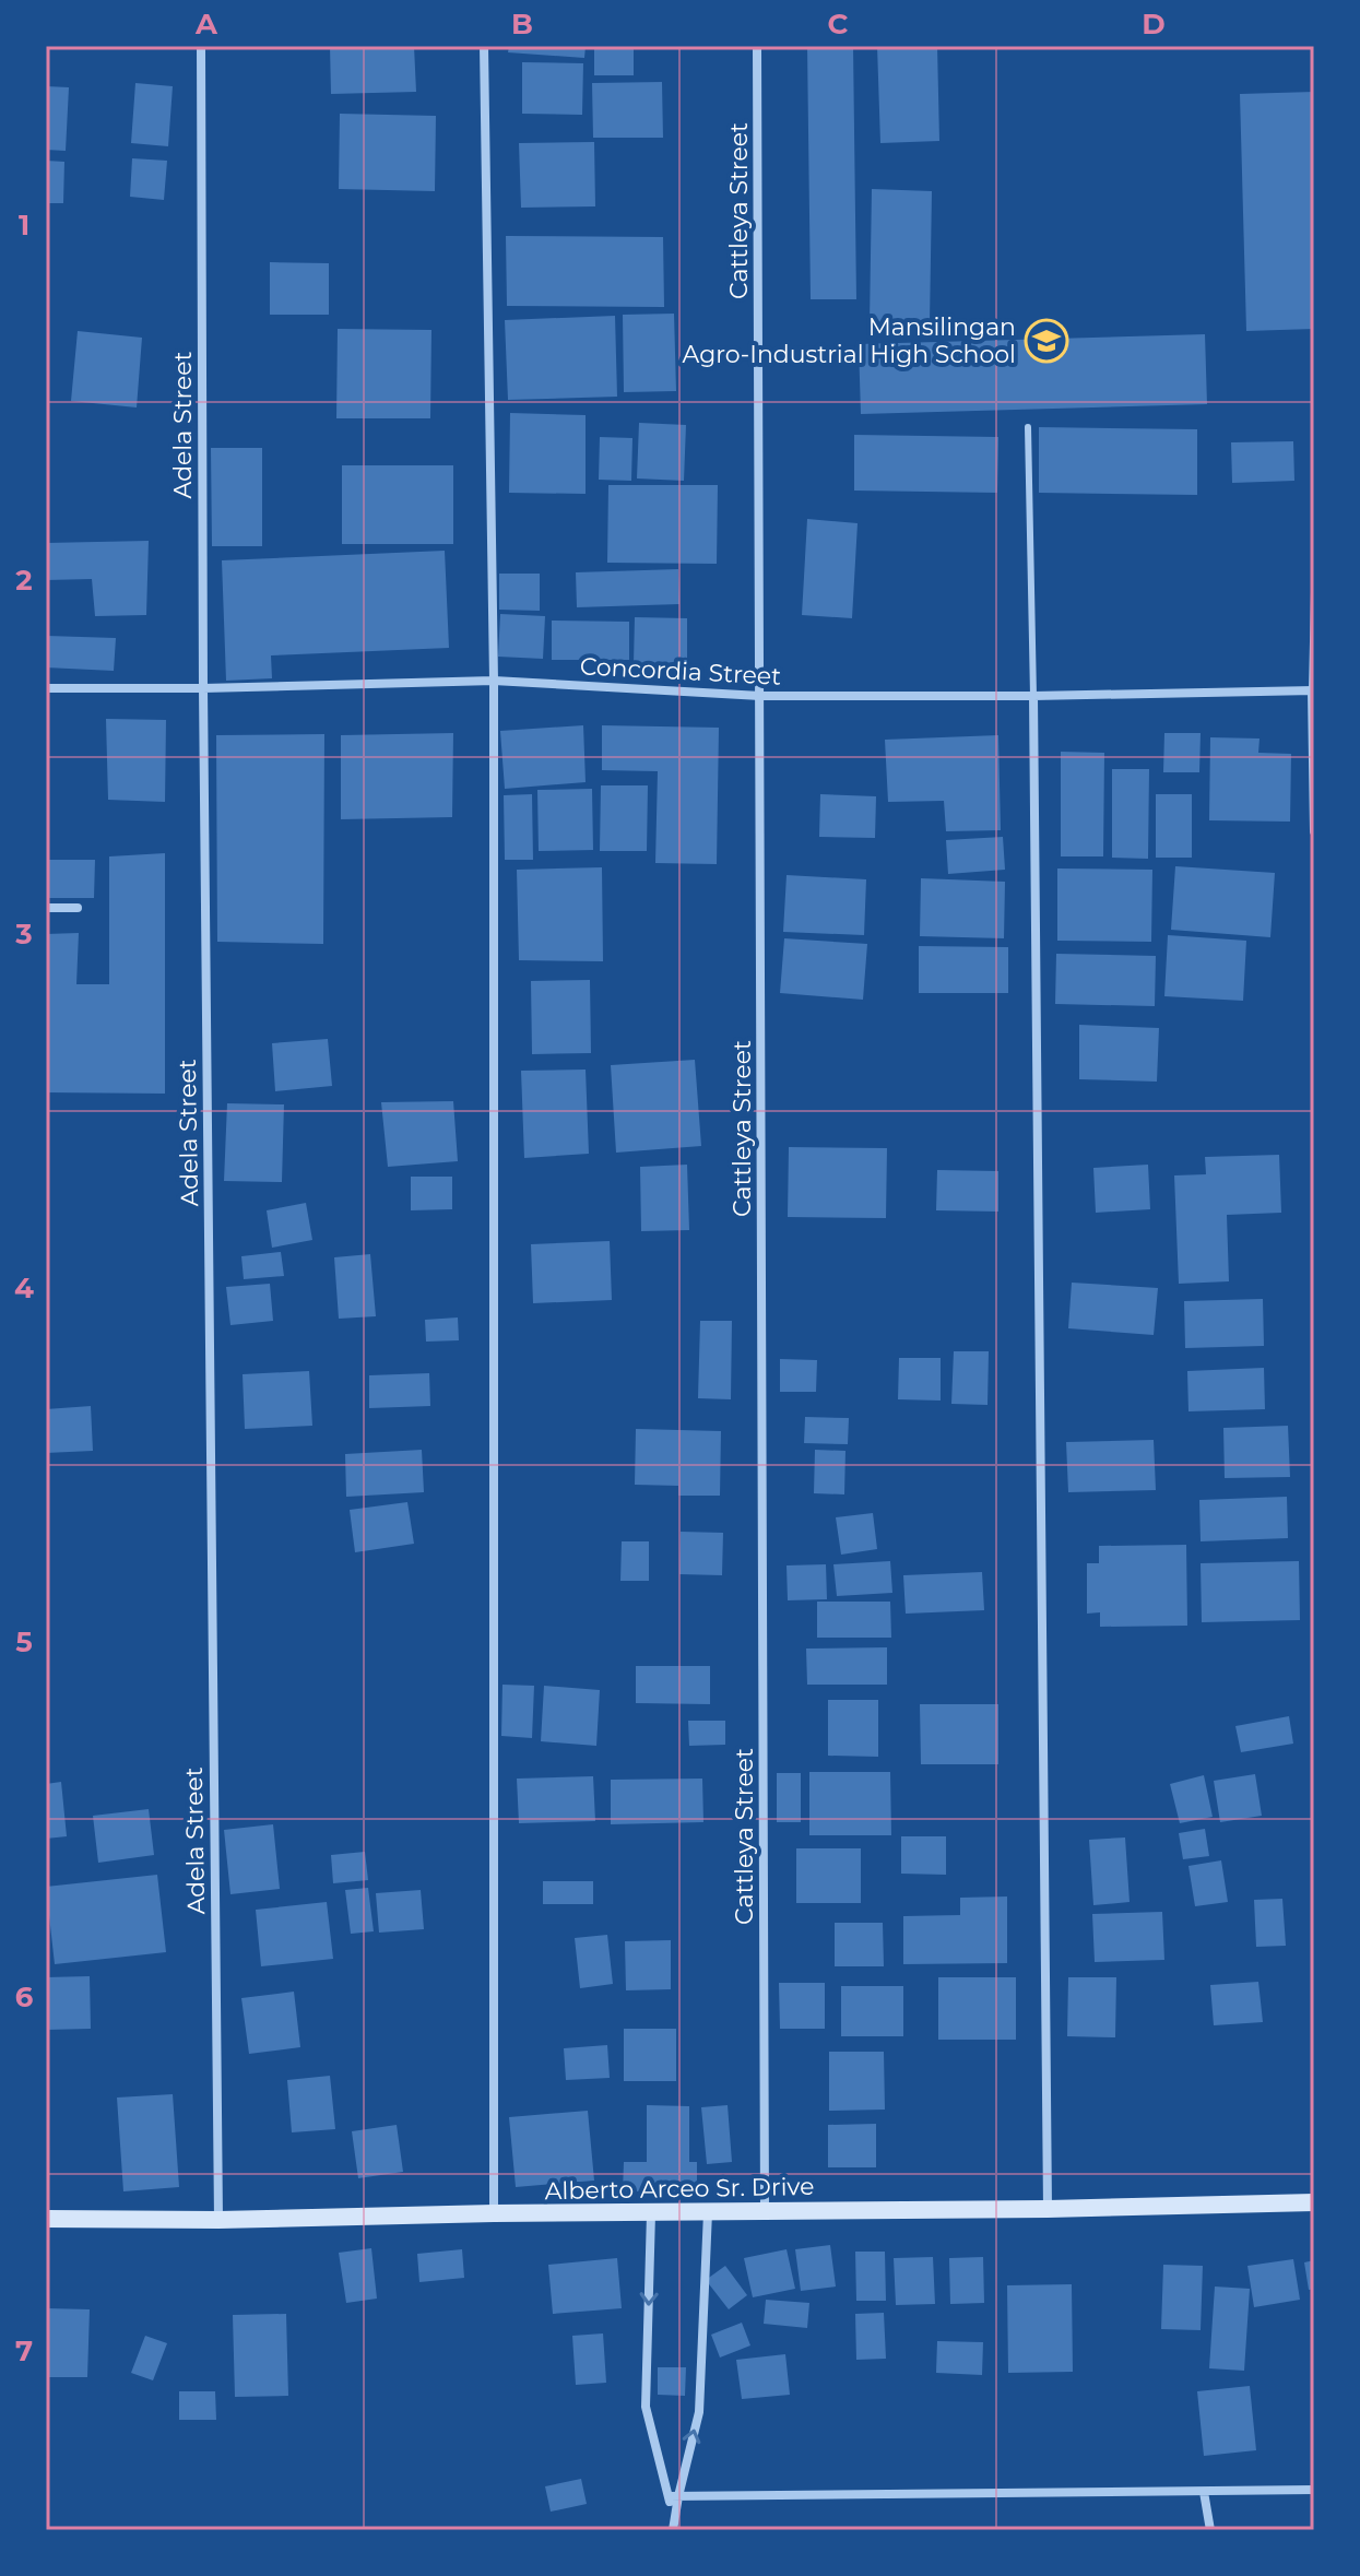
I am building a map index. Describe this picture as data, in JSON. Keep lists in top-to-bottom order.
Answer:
{
  "streets": {
    "street": [
      "Cattleya Street",
      "Adela Street",
      "Concordia Street",
      "Alberto Arceo Sr. Drive"
    ]
  },
  "crossings": [
    ["Cattleya Street", "Concordia Street"],
    ["Cattleya Street", "Alberto Arceo Sr. Drive"],
    ["Adela Street", "Concordia Street"],
    ["Adela Street", "Alberto Arceo Sr. Drive"]
  ],
  "places": {
    "school or university": ["Mansilingan Agro-Industrial High School"]
  },
  "grid": {
    "columns": [
      "A",
      "B",
      "C",
      "D"
    ],
    "rows": [
      "1",
      "2",
      "3",
      "4",
      "5",
      "6",
      "7"
    ]
  }
}
